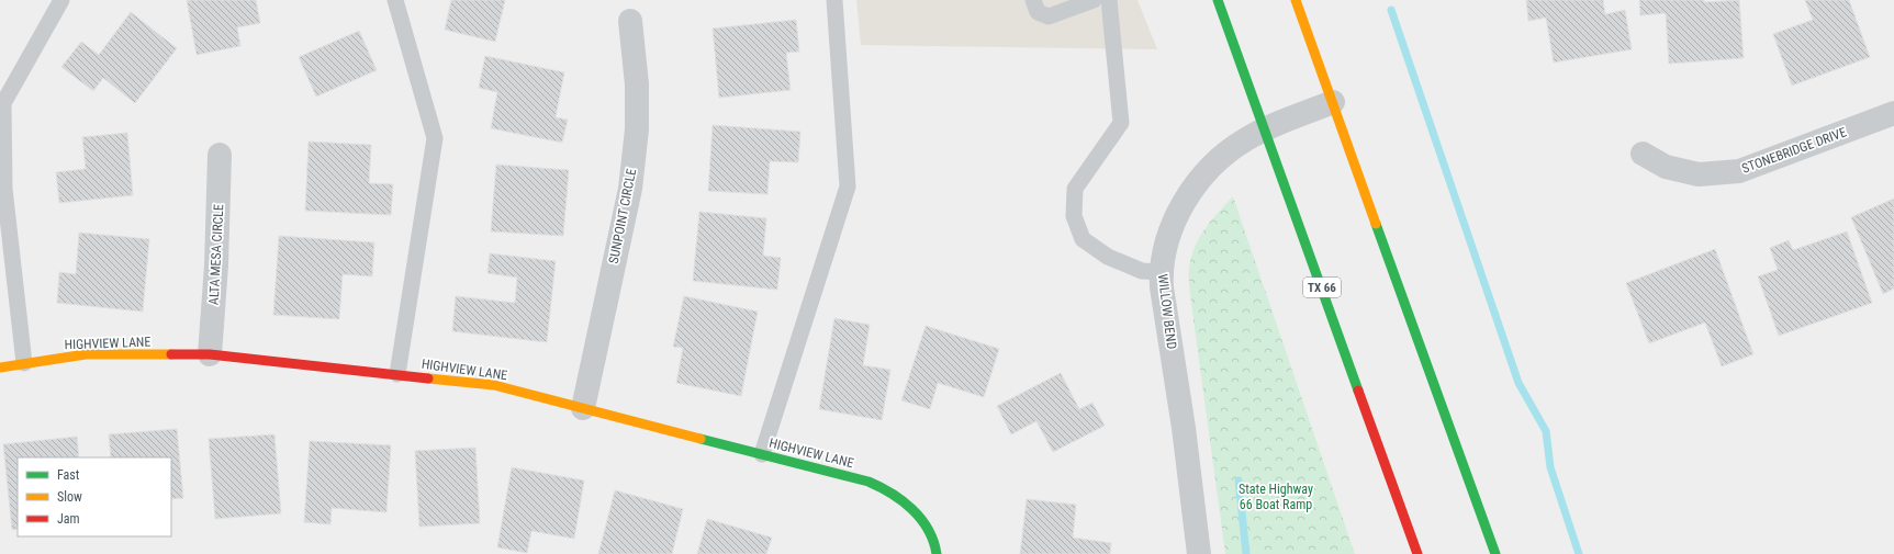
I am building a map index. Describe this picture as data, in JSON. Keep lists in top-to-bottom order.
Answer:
{
  "streets": {
    "main road": ["TX 66", "HIGHVIEW LANE"],
    "street": [
      "STONEBRIDGE DRIVE",
      "SUNPOINT CIRCLE",
      "ALTA MESA CIRCLE",
      "WILLOW BEND"
    ]
  },
  "crossings": [
    ["SUNPOINT CIRCLE", "HIGHVIEW LANE"],
    ["ALTA MESA CIRCLE", "HIGHVIEW LANE"],
    ["TX 66", "WILLOW BEND"]
  ],
  "parks": ["State Highway 66 Boat Ramp"],
  "legend": ["Fast", "Slow", "Jam"]
}
